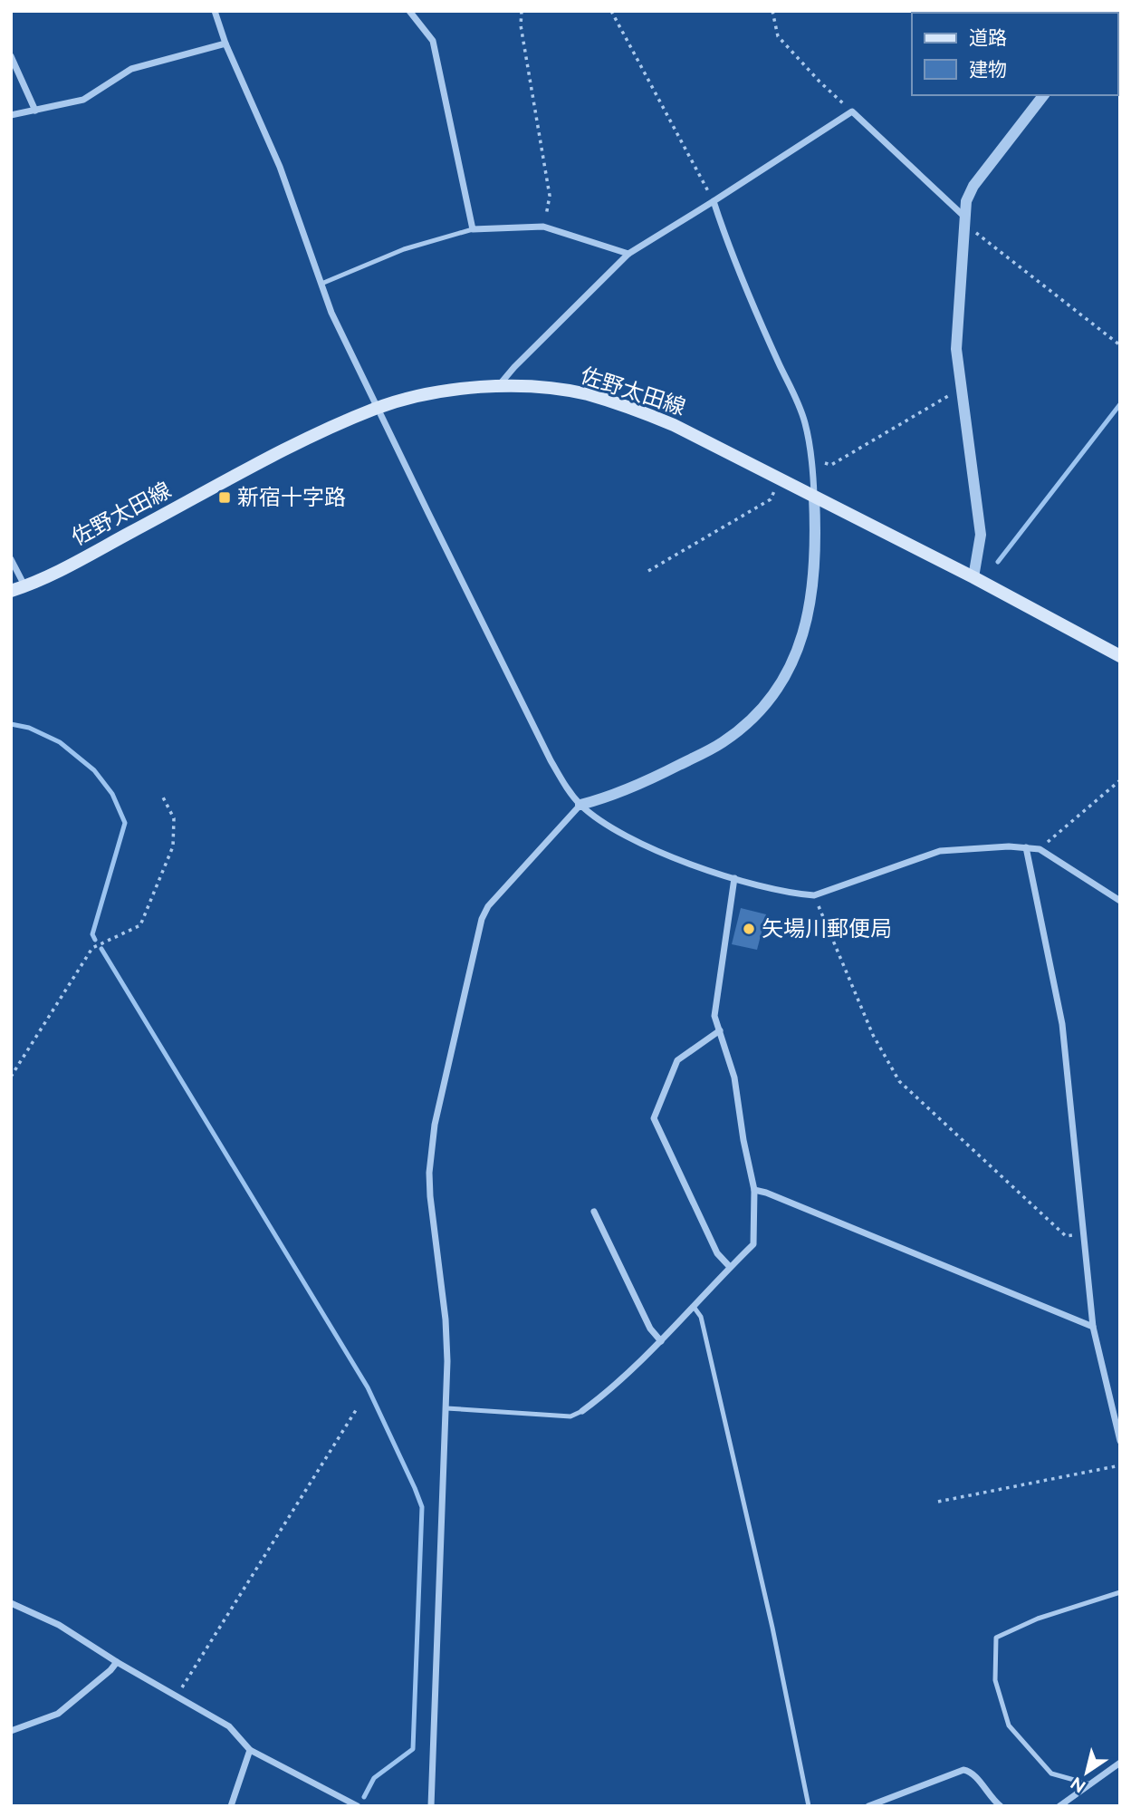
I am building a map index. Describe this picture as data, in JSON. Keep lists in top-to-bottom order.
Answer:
{
  "streets": {
    "main road": ["佐野太田線"]
  },
  "places": {
    "transit": ["新宿十字路"],
    "other": ["矢場川郵便局"]
  },
  "legend": ["道路", "建物"],
  "north": "bottom left"
}
